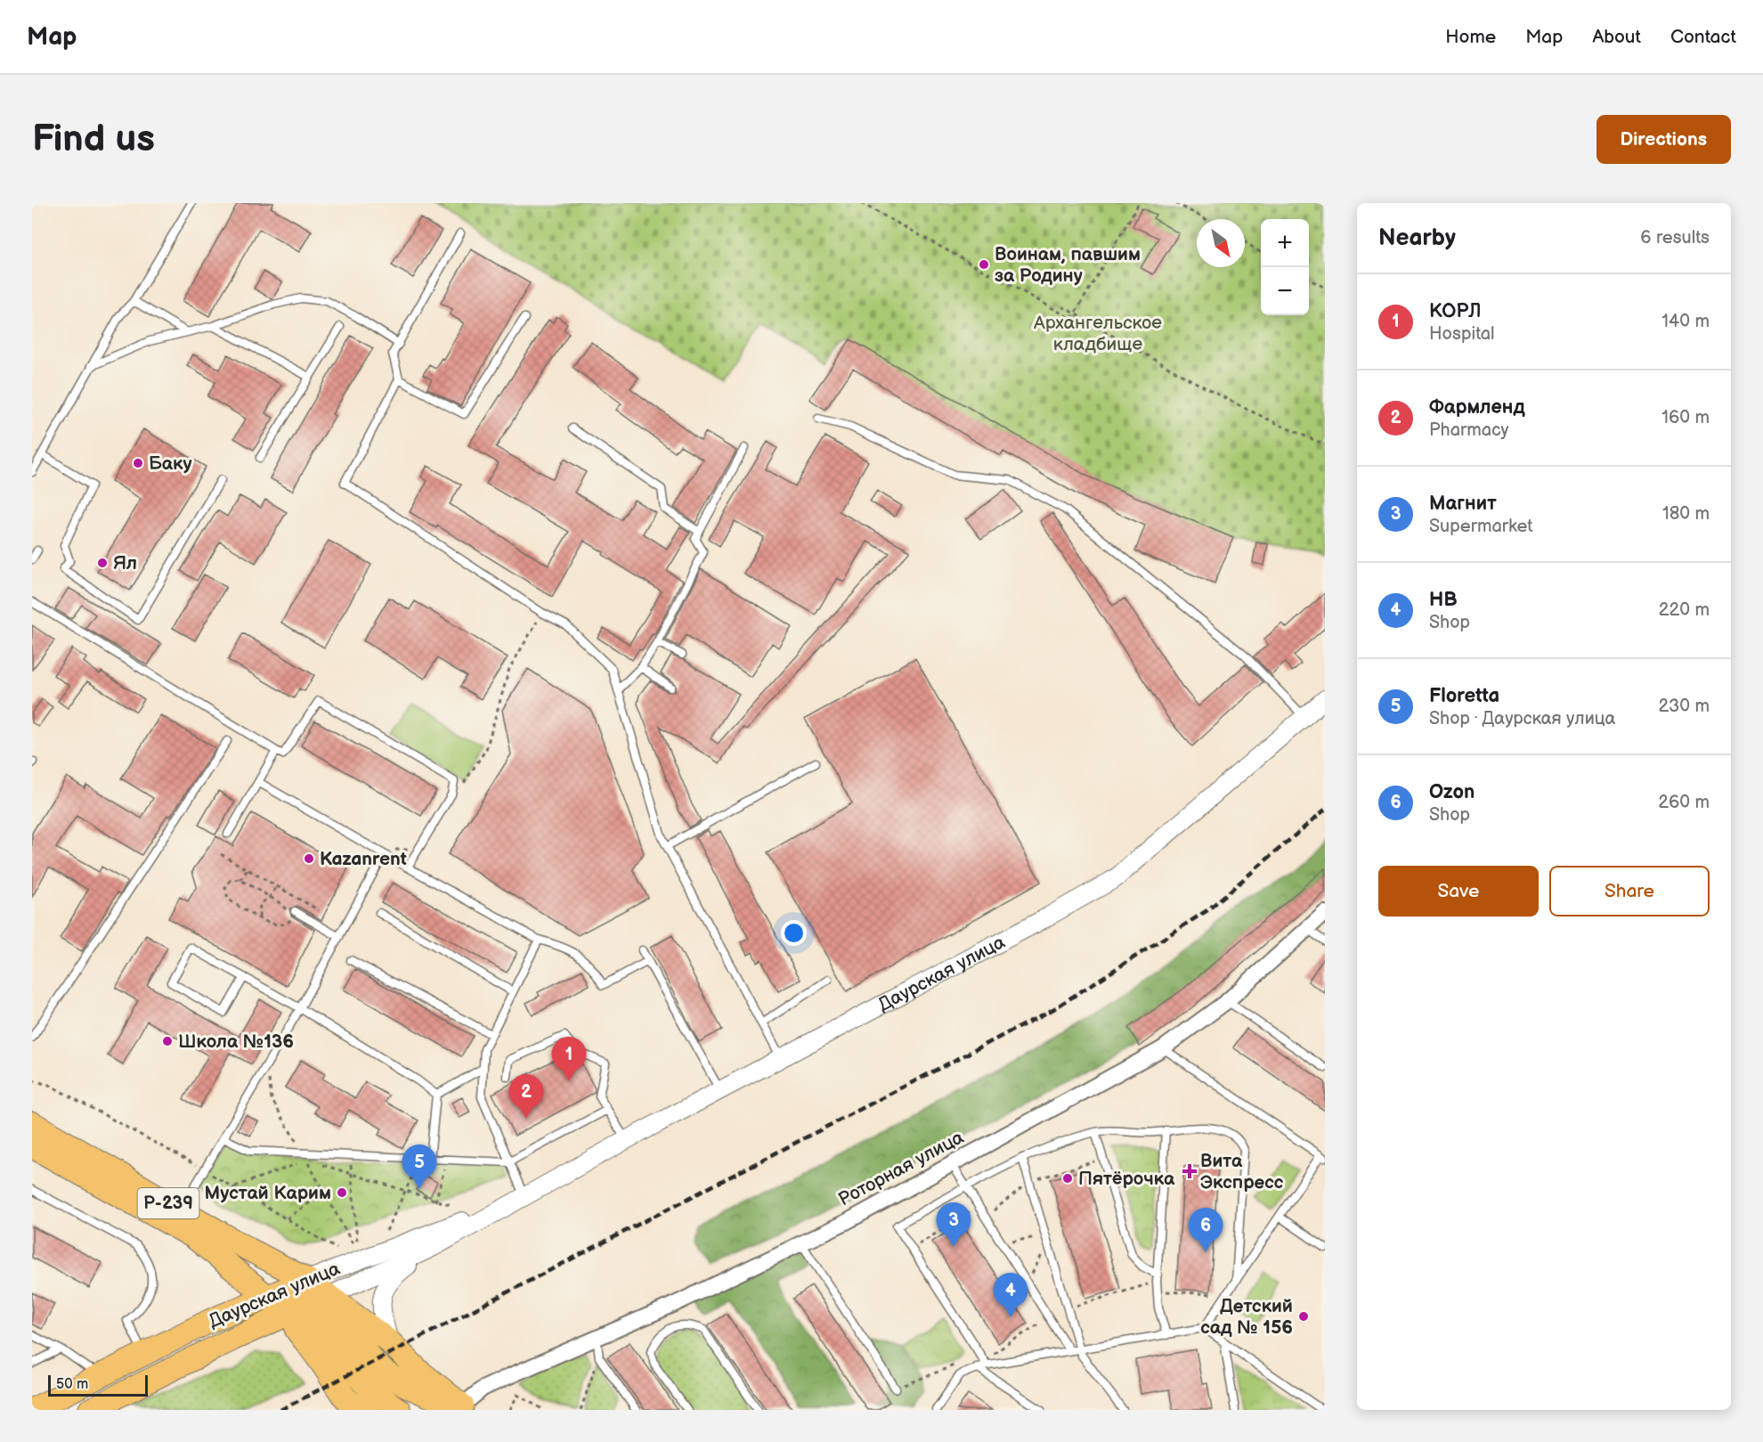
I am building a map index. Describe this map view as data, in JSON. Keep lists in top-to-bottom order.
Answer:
{
  "streets": {
    "main road": ["Даурская улица", "Р-239"],
    "street": ["Роторная улица"]
  },
  "crossings": [
    ["Даурская улица", "Р-239"]
  ],
  "parks": ["Архангельское кладбище"],
  "places": {
    "other": [
      "Воинам, павшим за Родину",
      "Баку",
      "Ял",
      "Kazanrent",
      "Школа №136",
      "Пятёрочка",
      "Мустай Карим",
      "Детский сад № 156"
    ],
    "health": ["Вита Экспресс"]
  },
  "scale_bar": "50 m",
  "north": "bottom right",
  "page": {
    "header": "Map",
    "nav": [
      "Home",
      "Map",
      "About",
      "Contact"
    ],
    "buttons": [
      "Directions",
      ["Save", "Share"]
    ],
    "title": "Find us",
    "heading": ["Nearby", "6 results"],
    "map_buttons": ["+", "−"],
    "list": [
      {
        "mark": "1",
        "name": "КОРЛ",
        "note": "Hospital",
        "value": "140 m"
      },
      {
        "mark": "2",
        "name": "Фармленд",
        "note": "Pharmacy",
        "value": "160 m"
      },
      {
        "mark": "3",
        "name": "Магнит",
        "note": "Supermarket",
        "value": "180 m"
      },
      {
        "mark": "4",
        "name": "HB",
        "note": "Shop",
        "value": "220 m"
      },
      {
        "mark": "5",
        "name": "Floretta",
        "note": "Shop · Даурская улица",
        "value": "230 m"
      },
      {
        "mark": "6",
        "name": "Ozon",
        "note": "Shop",
        "value": "260 m"
      }
    ],
    "pins": [
      "1",
      "2",
      "5",
      "3",
      "6",
      "4"
    ],
    "scale": "50 m"
  }
}
